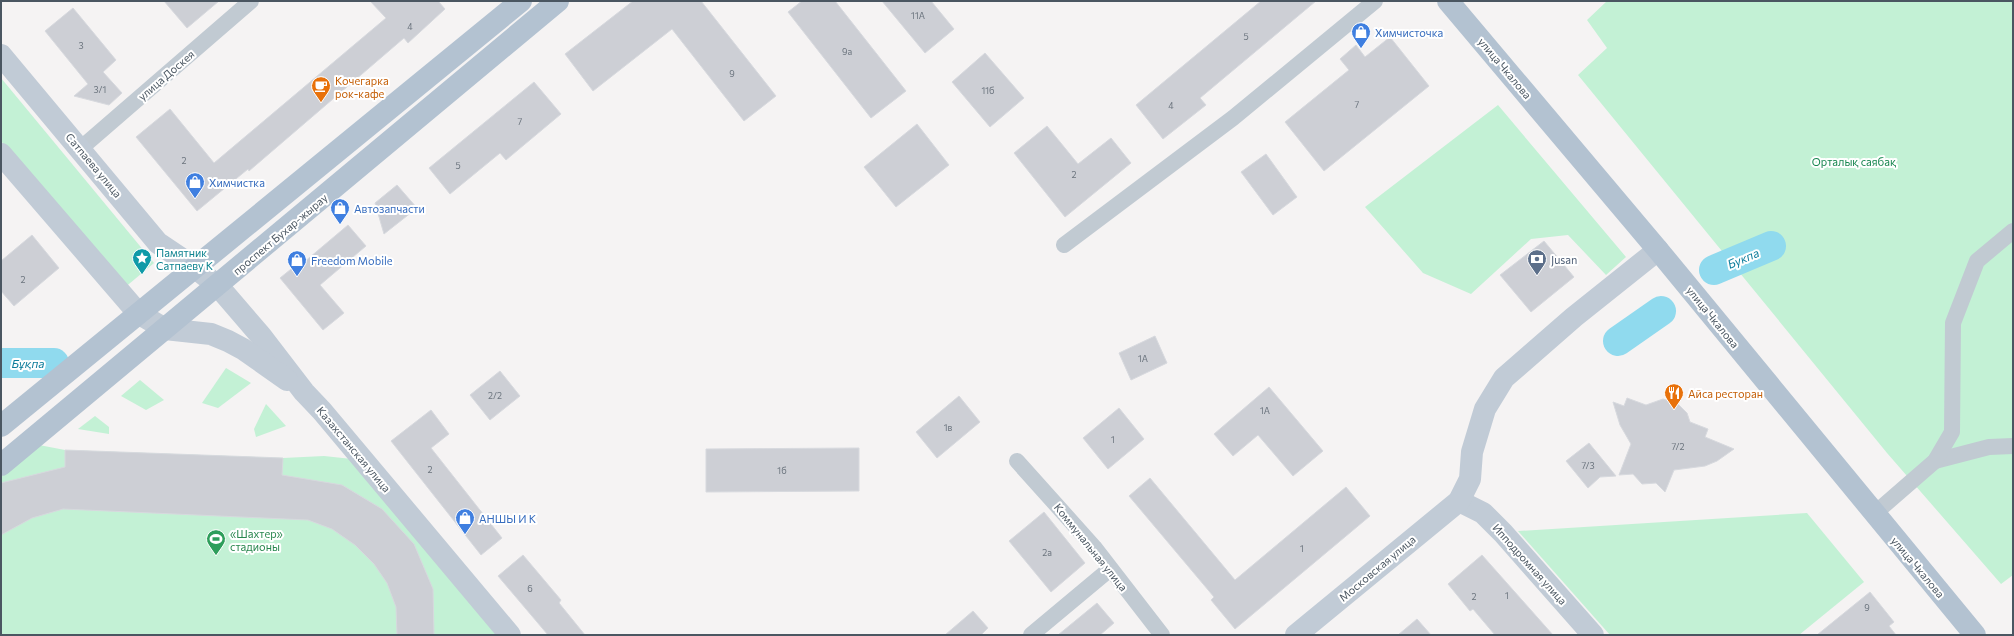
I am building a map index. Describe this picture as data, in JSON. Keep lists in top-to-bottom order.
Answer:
{
  "streets": {
    "main road": [
      "улица Чкалова",
      "Сатпаева улица",
      "проспект Бухар-жырау",
      "Казахстанская улица",
      "Ипподромная улица",
      "Московская улица"
    ],
    "street": ["улица Доскея", "Коммунальная улица"]
  },
  "crossings": [
    ["улица Доскея", "Сатпаева улица"],
    ["Сатпаева улица", "Казахстанская улица"],
    ["проспект Бухар-жырау", "Казахстанская улица"],
    ["Ипподромная улица", "Московская улица"]
  ],
  "water": ["Букпа", "Бұқпа"],
  "parks": ["Орталық саябақ"],
  "places": {
    "shop": [
      "Химчисточка",
      "Химчистка",
      "Автозапчасти",
      "Freedom Mobile",
      "АНШЫ И К"
    ],
    "cafe": ["Кочегарка рок-кафе"],
    "place": ["Памятник Сатпаеву К"],
    "bank": ["Jusan"],
    "restaurant": ["Айса ресторан"],
    "sports": ["«Шахтер» стадионы"]
  },
  "house_numbers": [
    "11А",
    "4",
    "5",
    "3",
    "9а",
    "9",
    "3/1",
    "11б",
    "7",
    "4",
    "7",
    "2",
    "5",
    "2",
    "2",
    "1А",
    "2/2",
    "1А",
    "1в",
    "1",
    "7/2",
    "7/3",
    "2",
    "1б",
    "1",
    "2а",
    "6",
    "1",
    "2",
    "9"
  ]
}
